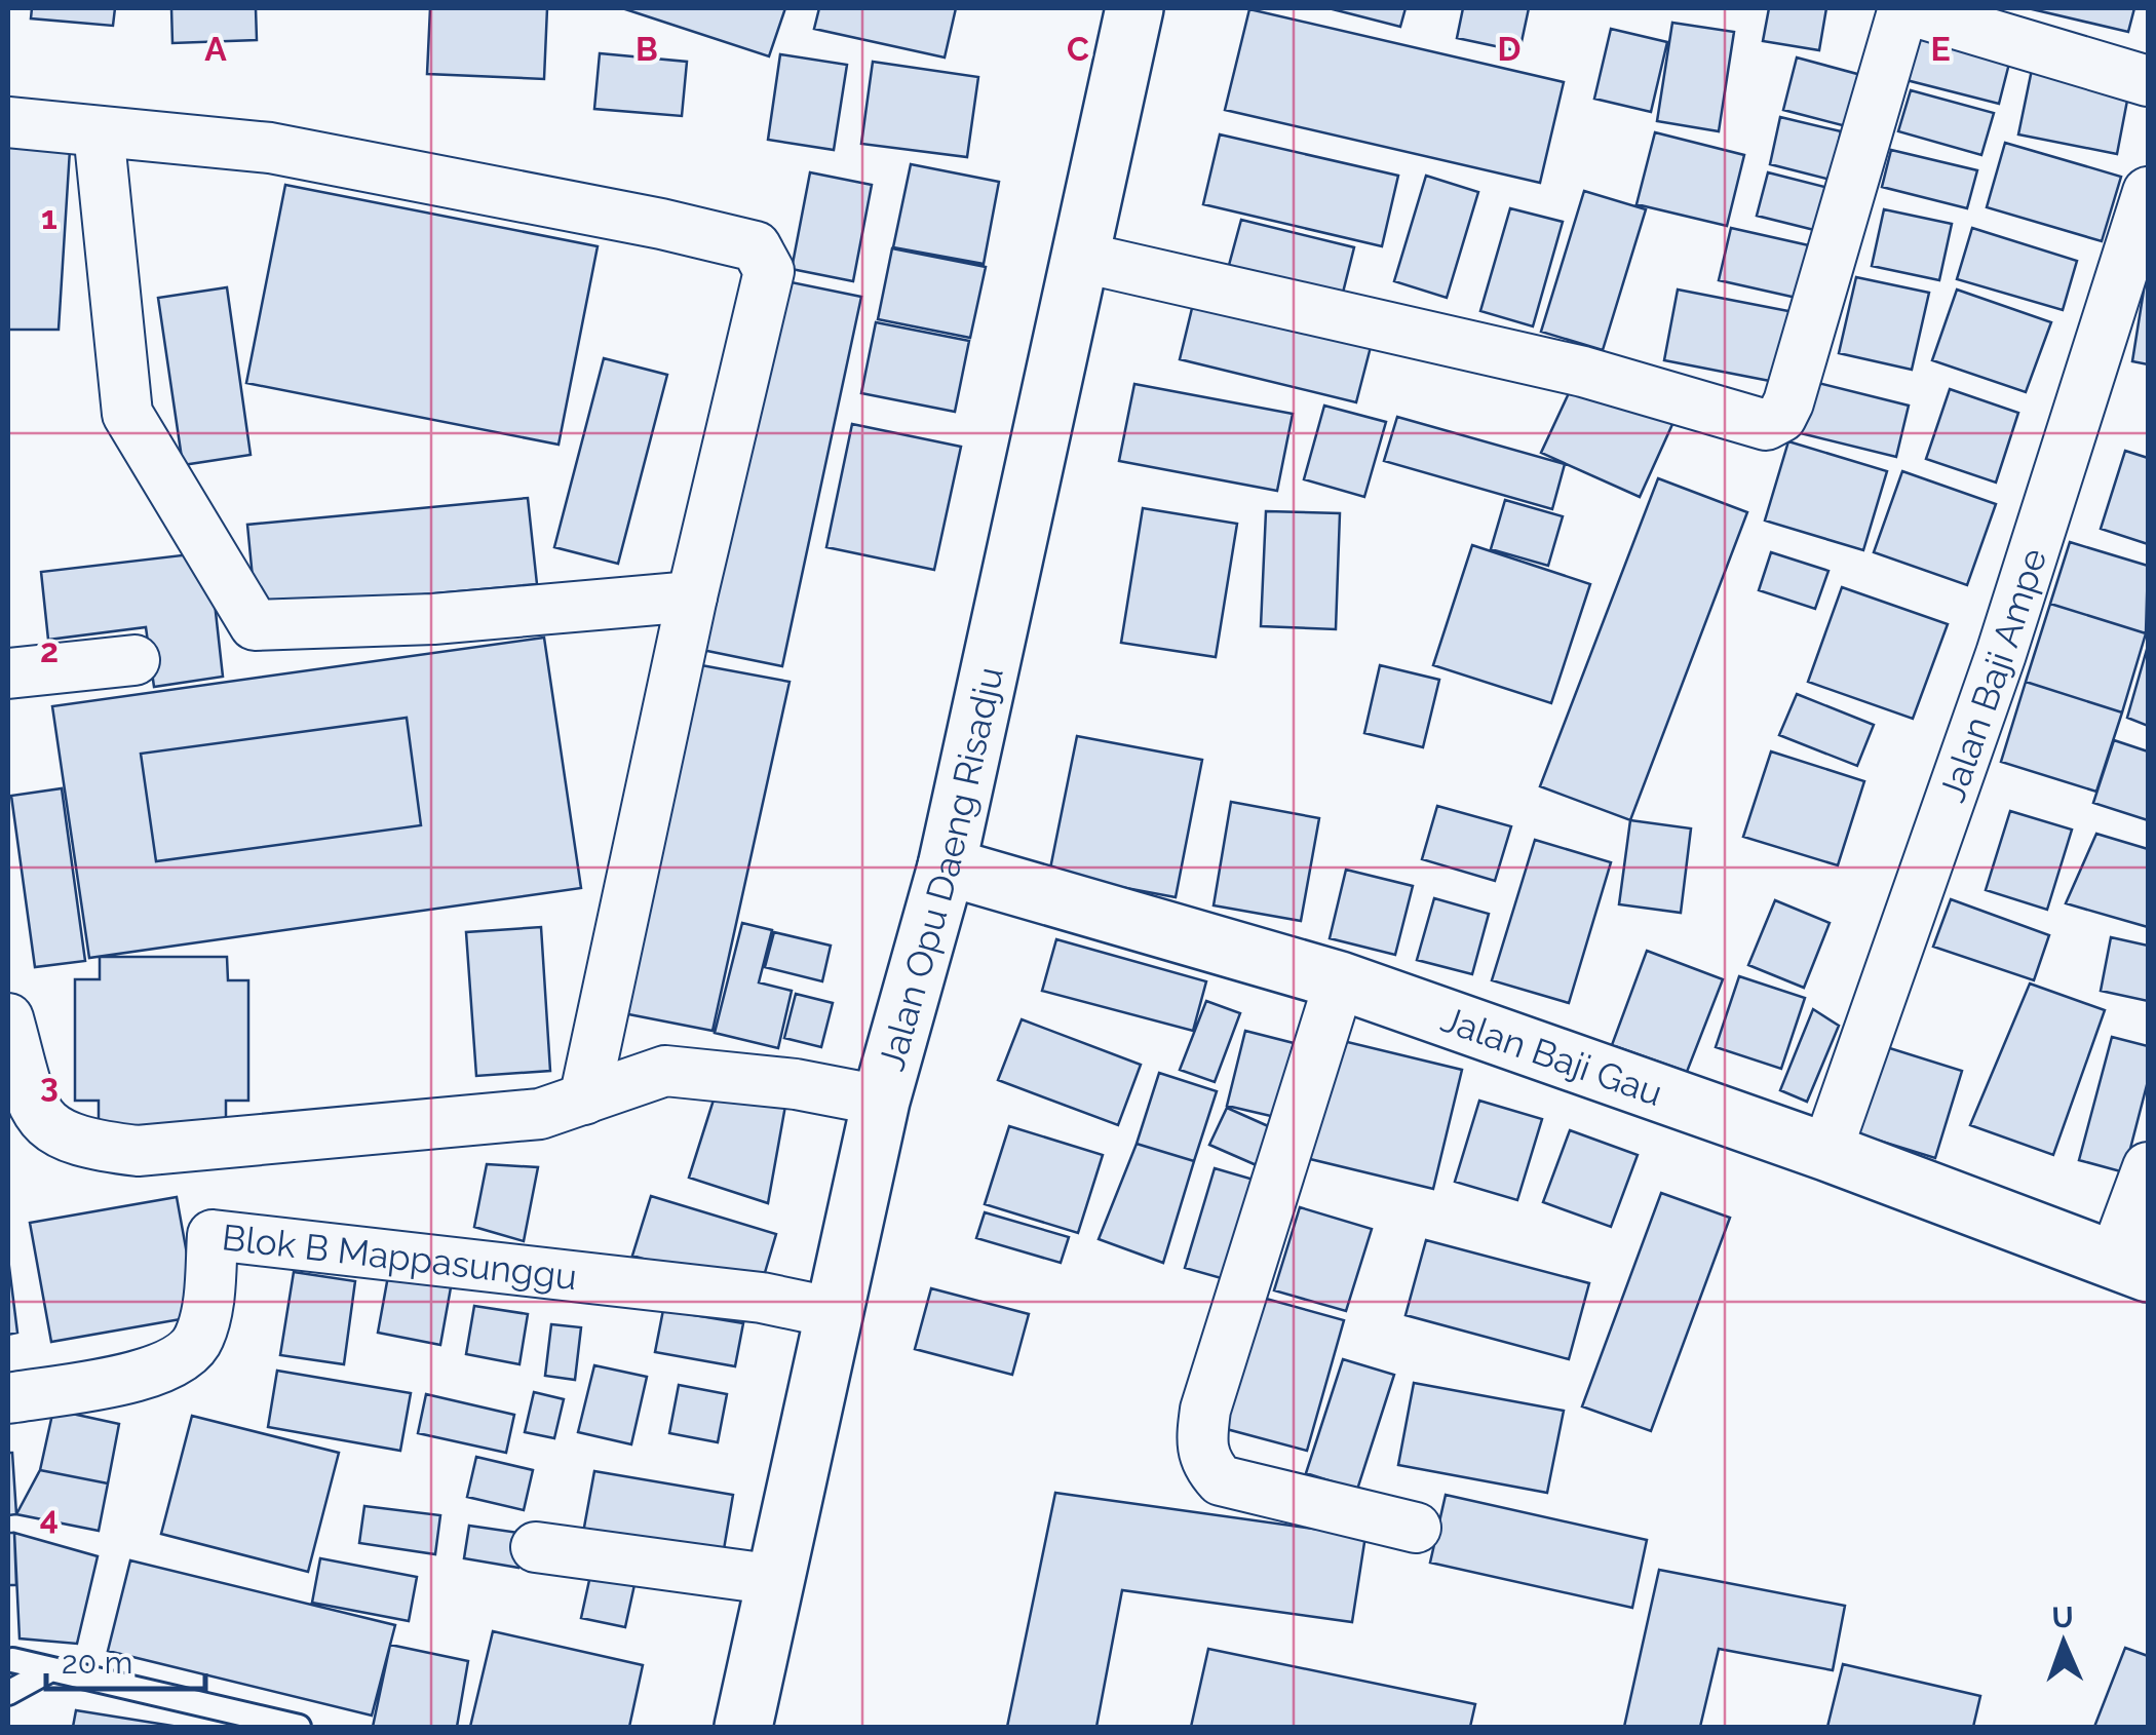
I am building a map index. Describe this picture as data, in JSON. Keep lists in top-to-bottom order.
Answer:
{
  "streets": {
    "main road": ["Jalan Opu Daeng Risadju", "Jalan Baji Gau"],
    "street": ["Jalan Baji Ampe", "Blok B Mappasunggu"]
  },
  "crossings": [
    ["Jalan Baji Ampe", "Jalan Baji Gau"],
    ["Jalan Opu Daeng Risadju", "Jalan Baji Gau"],
    ["Jalan Opu Daeng Risadju", "Blok B Mappasunggu"]
  ],
  "scale_bar": "20 m",
  "north": "top",
  "grid": {
    "columns": [
      "A",
      "B",
      "C",
      "D",
      "E"
    ],
    "rows": [
      "1",
      "2",
      "3",
      "4"
    ]
  }
}
